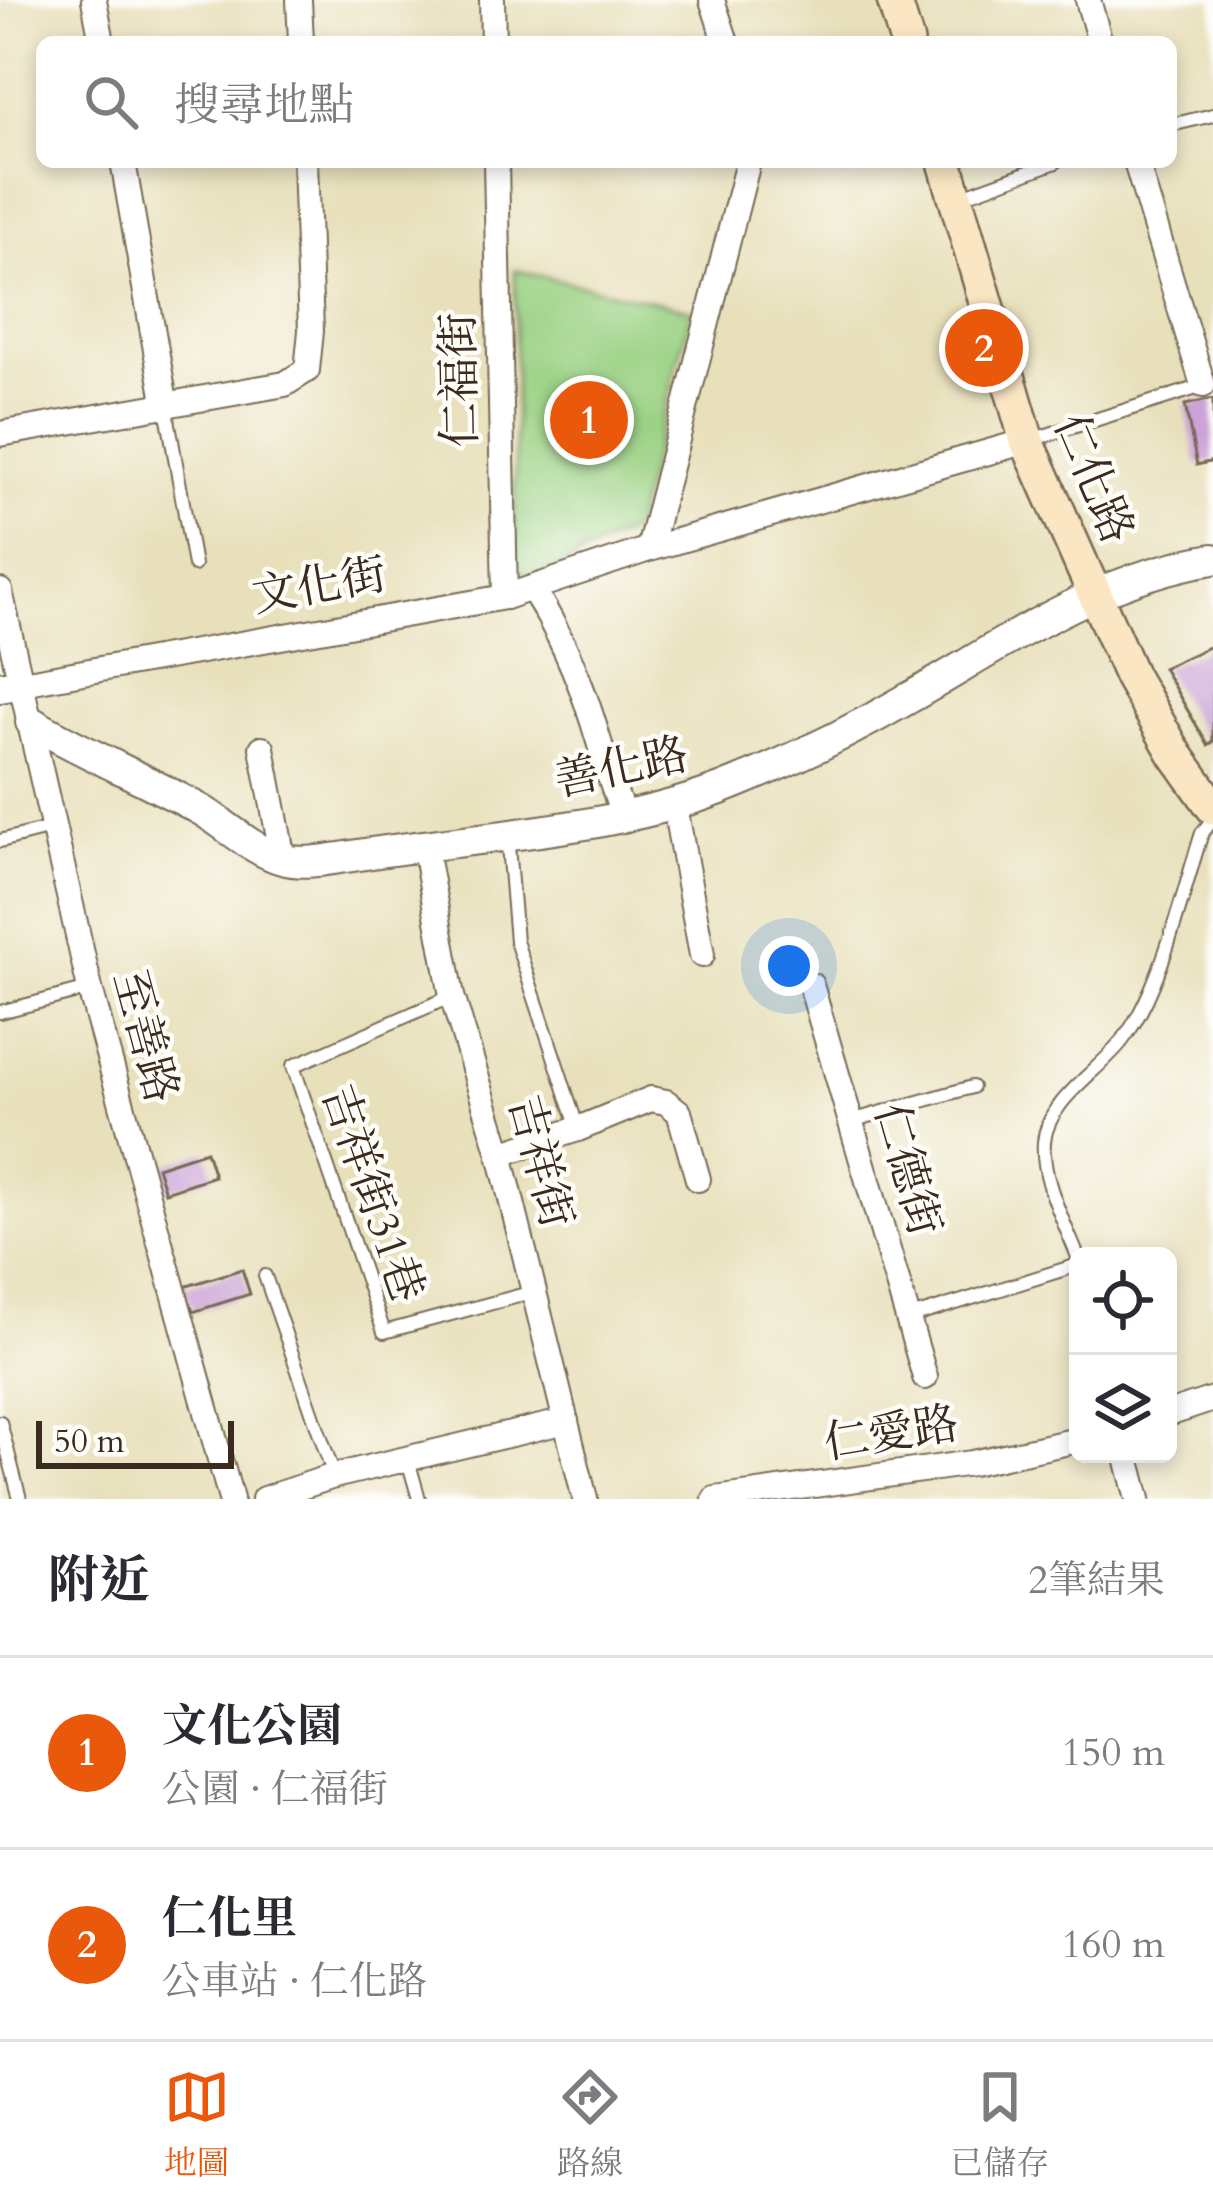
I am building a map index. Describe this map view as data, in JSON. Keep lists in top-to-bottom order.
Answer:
{
  "streets": {
    "main road": ["仁化路"],
    "street": [
      "仁福街",
      "文化街",
      "善化路",
      "至善路",
      "吉祥街",
      "仁德街",
      "仁愛路"
    ],
    "lane": ["吉祥街31巷"]
  },
  "crossings": [
    ["仁福街", "文化街"],
    ["仁化路", "文化街"],
    ["仁化路", "善化路"],
    ["文化街", "至善路"],
    ["善化路", "至善路"],
    ["善化路", "吉祥街"],
    ["吉祥街", "吉祥街31巷"]
  ],
  "scale_bar": "50 m",
  "page": {
    "search": "搜尋地點",
    "pins": ["2", "1"],
    "scale": "50 m",
    "heading": ["附近", "2筆結果"],
    "list": [
      {
        "mark": "1",
        "name": "文化公園",
        "note": "公園 · 仁福街",
        "value": "150 m"
      },
      {
        "mark": "2",
        "name": "仁化里",
        "note": "公車站 · 仁化路",
        "value": "160 m"
      }
    ],
    "nav": ["地圖", "路線", "已儲存"]
  }
}
